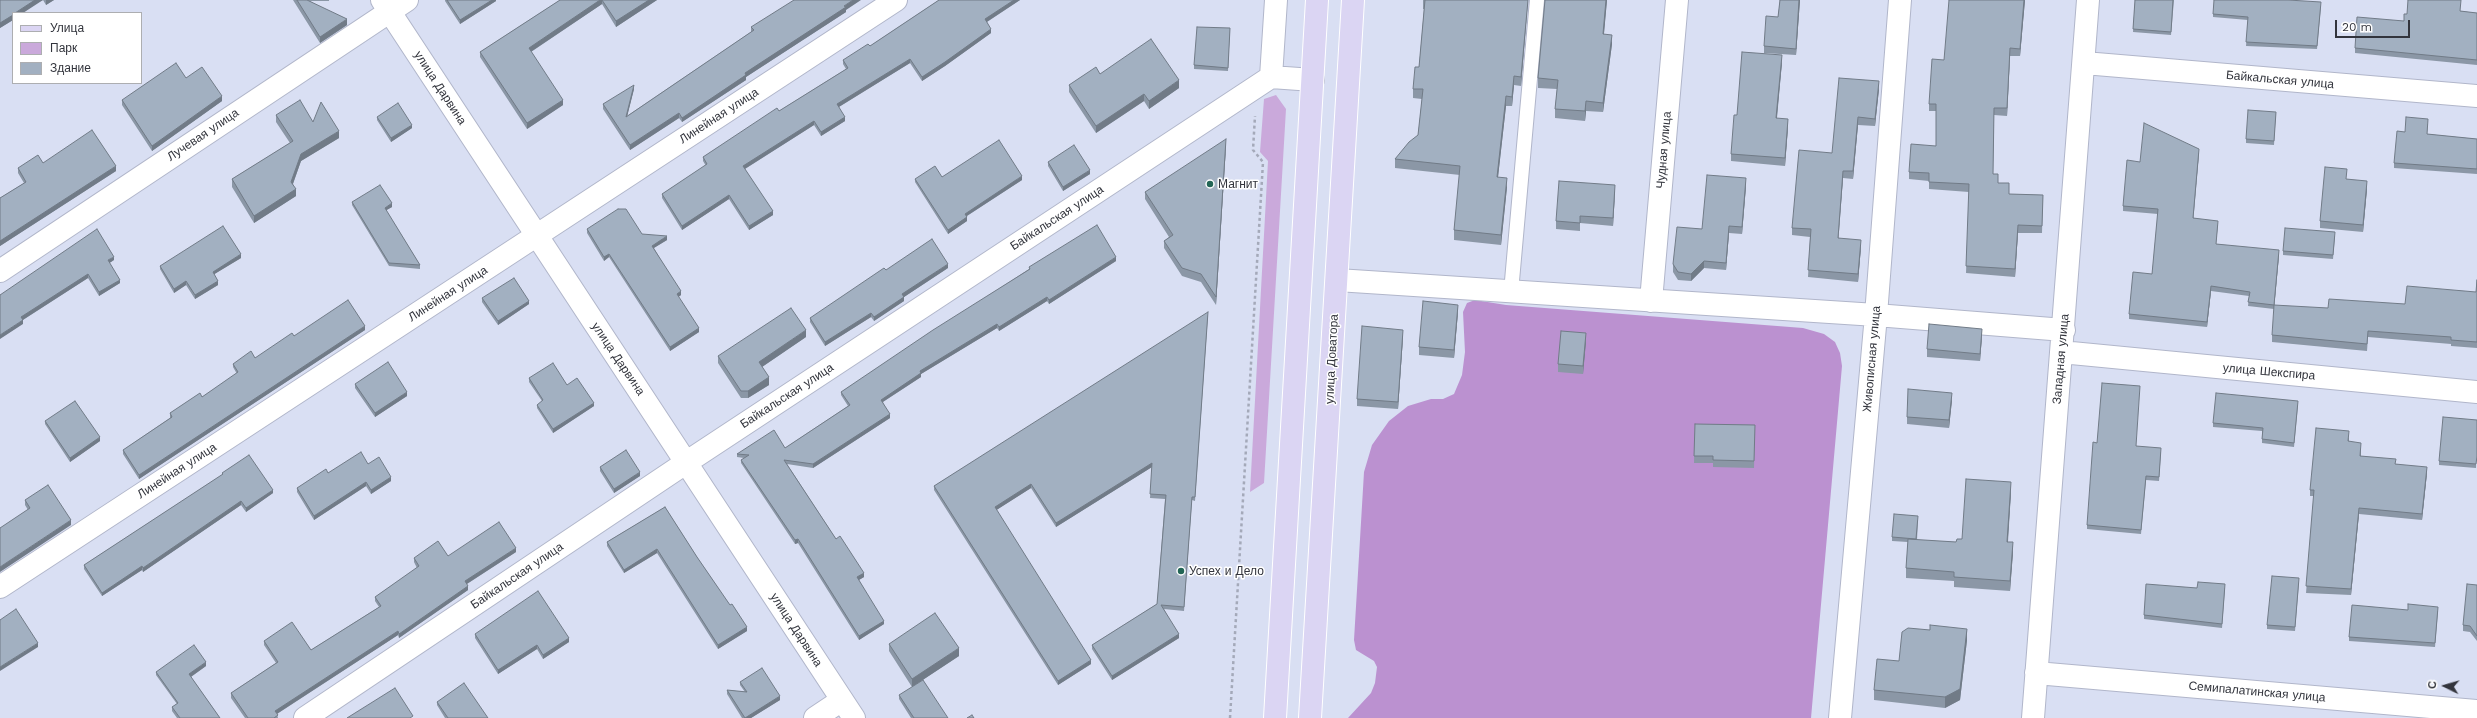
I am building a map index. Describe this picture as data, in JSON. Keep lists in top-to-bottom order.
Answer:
{
  "streets": {
    "main road": ["улица Доватора"],
    "street": [
      "Байкальская улица",
      "улица Дарвина",
      "Линейная улица",
      "Лучевая улица",
      "Чудная улица",
      "Живописная улица",
      "Западная улица",
      "улица Шекспира",
      "Семипалатинская улица"
    ]
  },
  "crossings": [
    ["Байкальская улица", "улица Дарвина"],
    ["Байкальская улица", "Западная улица"],
    ["улица Дарвина", "Линейная улица"],
    ["улица Дарвина", "Лучевая улица"],
    ["Западная улица", "улица Шекспира"],
    ["Западная улица", "Семипалатинская улица"]
  ],
  "places": ["Магнит", "Успех и Дело"],
  "legend": ["Улица", "Парк", "Здание"],
  "scale_bar": "20 m",
  "north": "left"
}
